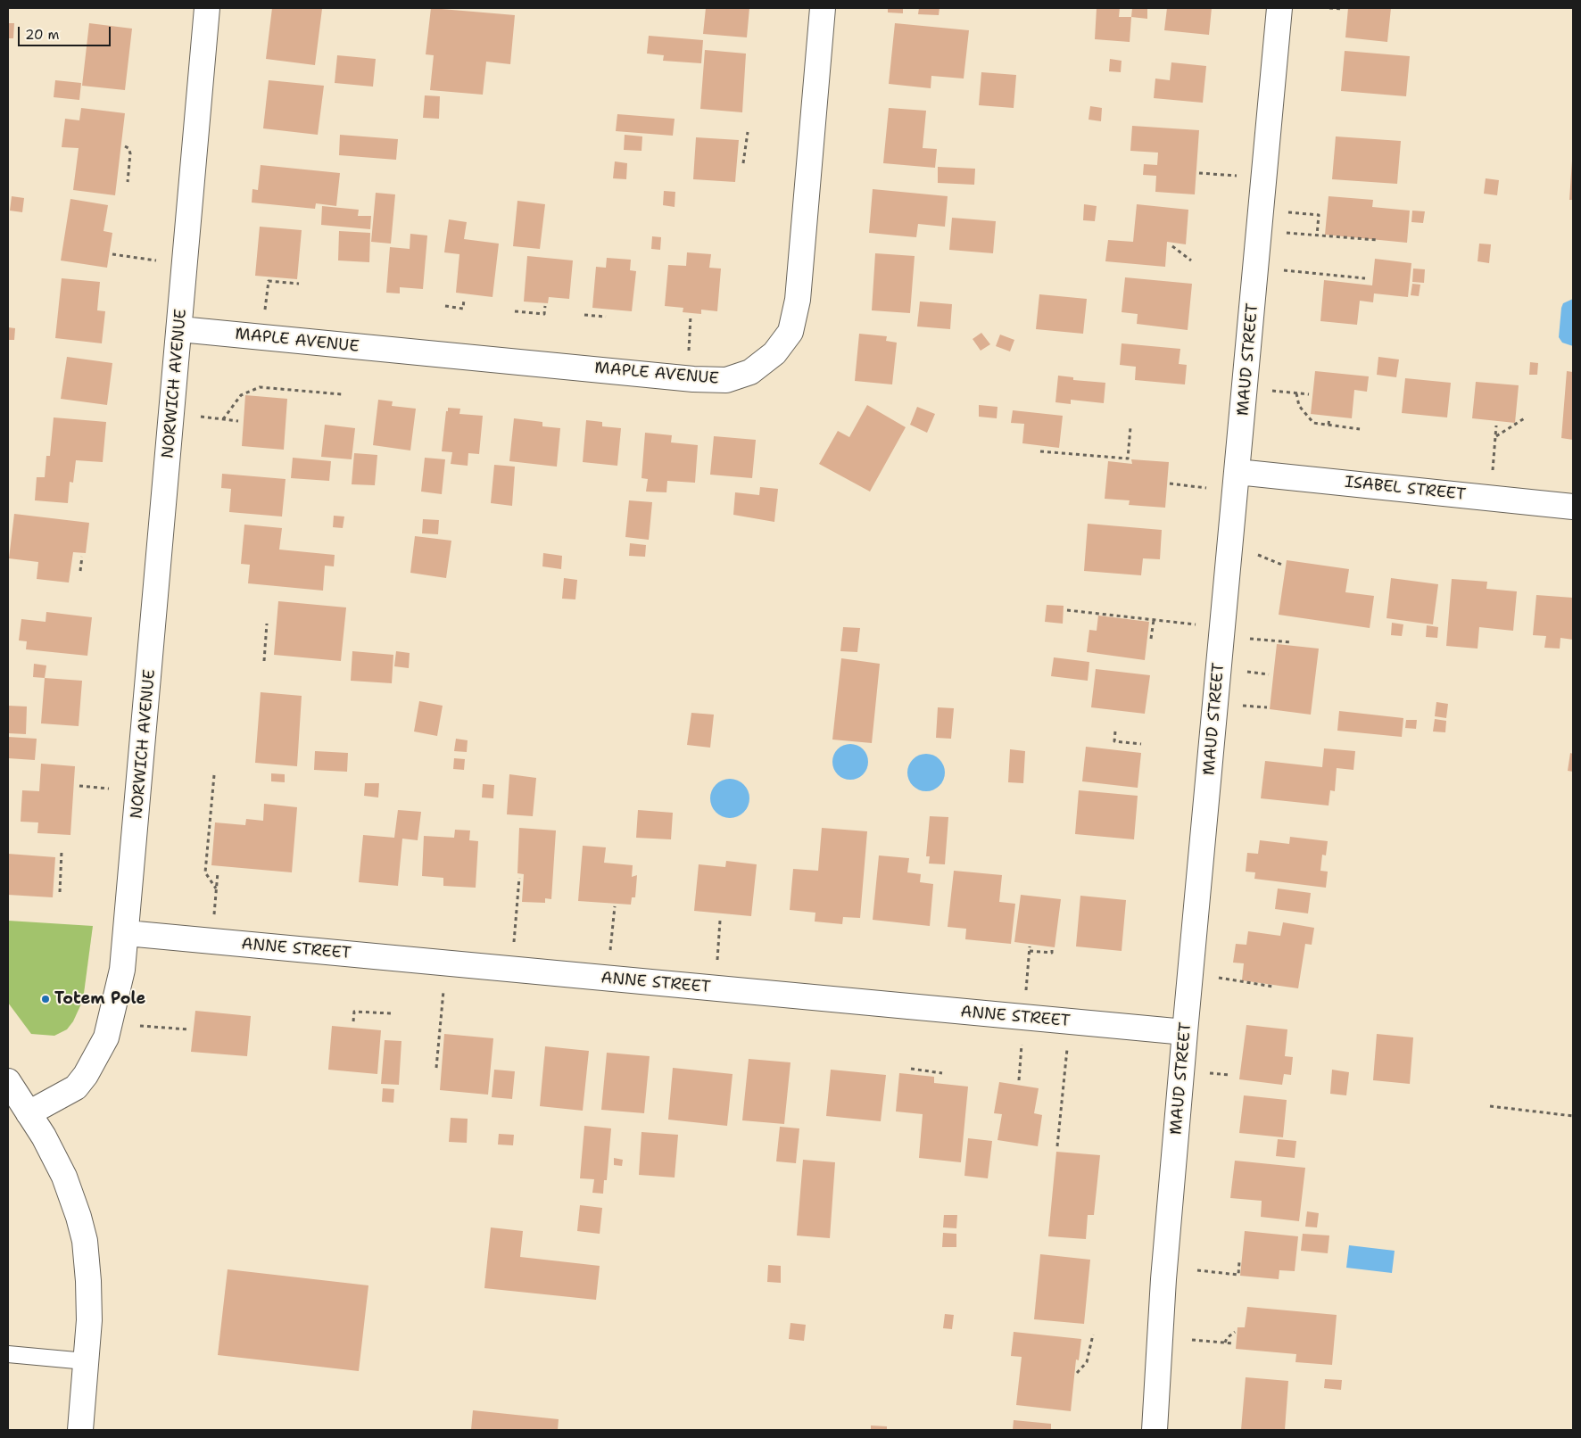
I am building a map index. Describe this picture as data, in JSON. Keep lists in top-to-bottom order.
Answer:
{
  "streets": {
    "street": [
      "MAPLE AVENUE",
      "MAUD STREET",
      "NORWICH AVENUE",
      "ISABEL STREET",
      "ANNE STREET"
    ]
  },
  "crossings": [
    ["MAPLE AVENUE", "NORWICH AVENUE"],
    ["MAUD STREET", "ISABEL STREET"],
    ["MAUD STREET", "ANNE STREET"],
    ["NORWICH AVENUE", "ANNE STREET"]
  ],
  "places": ["Totem Pole"],
  "scale_bar": "20 m"
}
